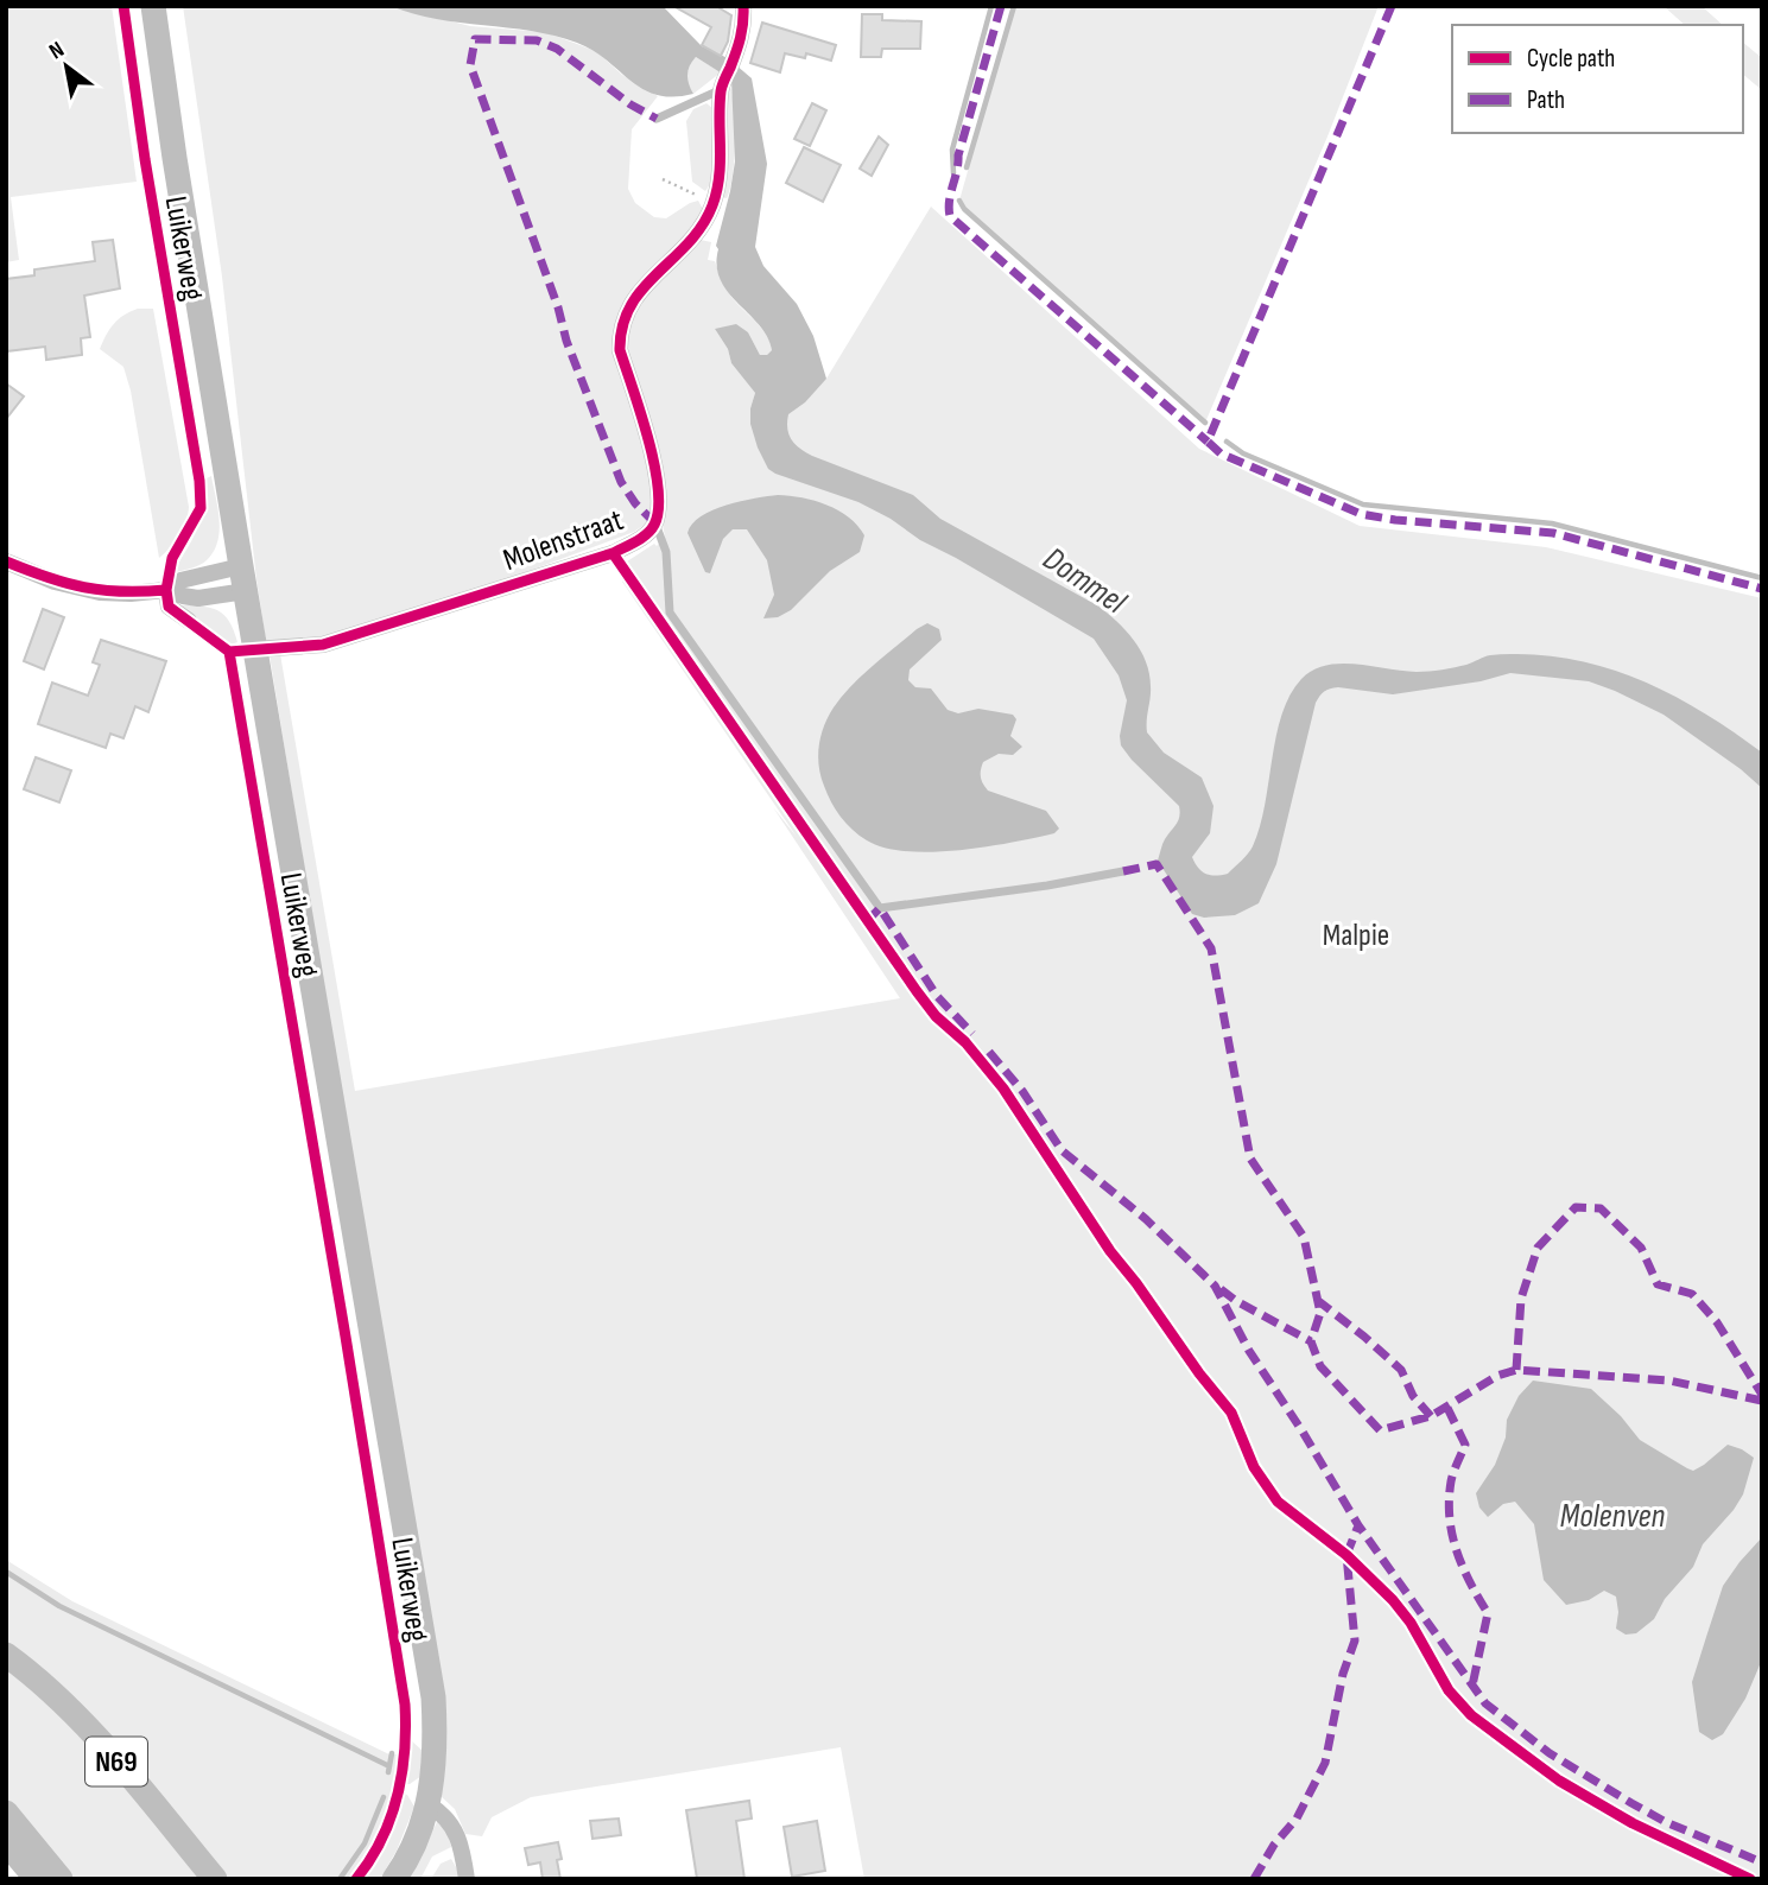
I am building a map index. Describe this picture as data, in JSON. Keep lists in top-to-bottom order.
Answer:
{
  "streets": {
    "main road": ["Luikerweg", "N69"],
    "street": ["Molenstraat"]
  },
  "crossings": [
    ["Luikerweg", "Molenstraat"]
  ],
  "water": ["Dommel", "Molenven"],
  "parks": ["Malpie"],
  "legend": ["Cycle path", "Path"],
  "north": "top left"
}
